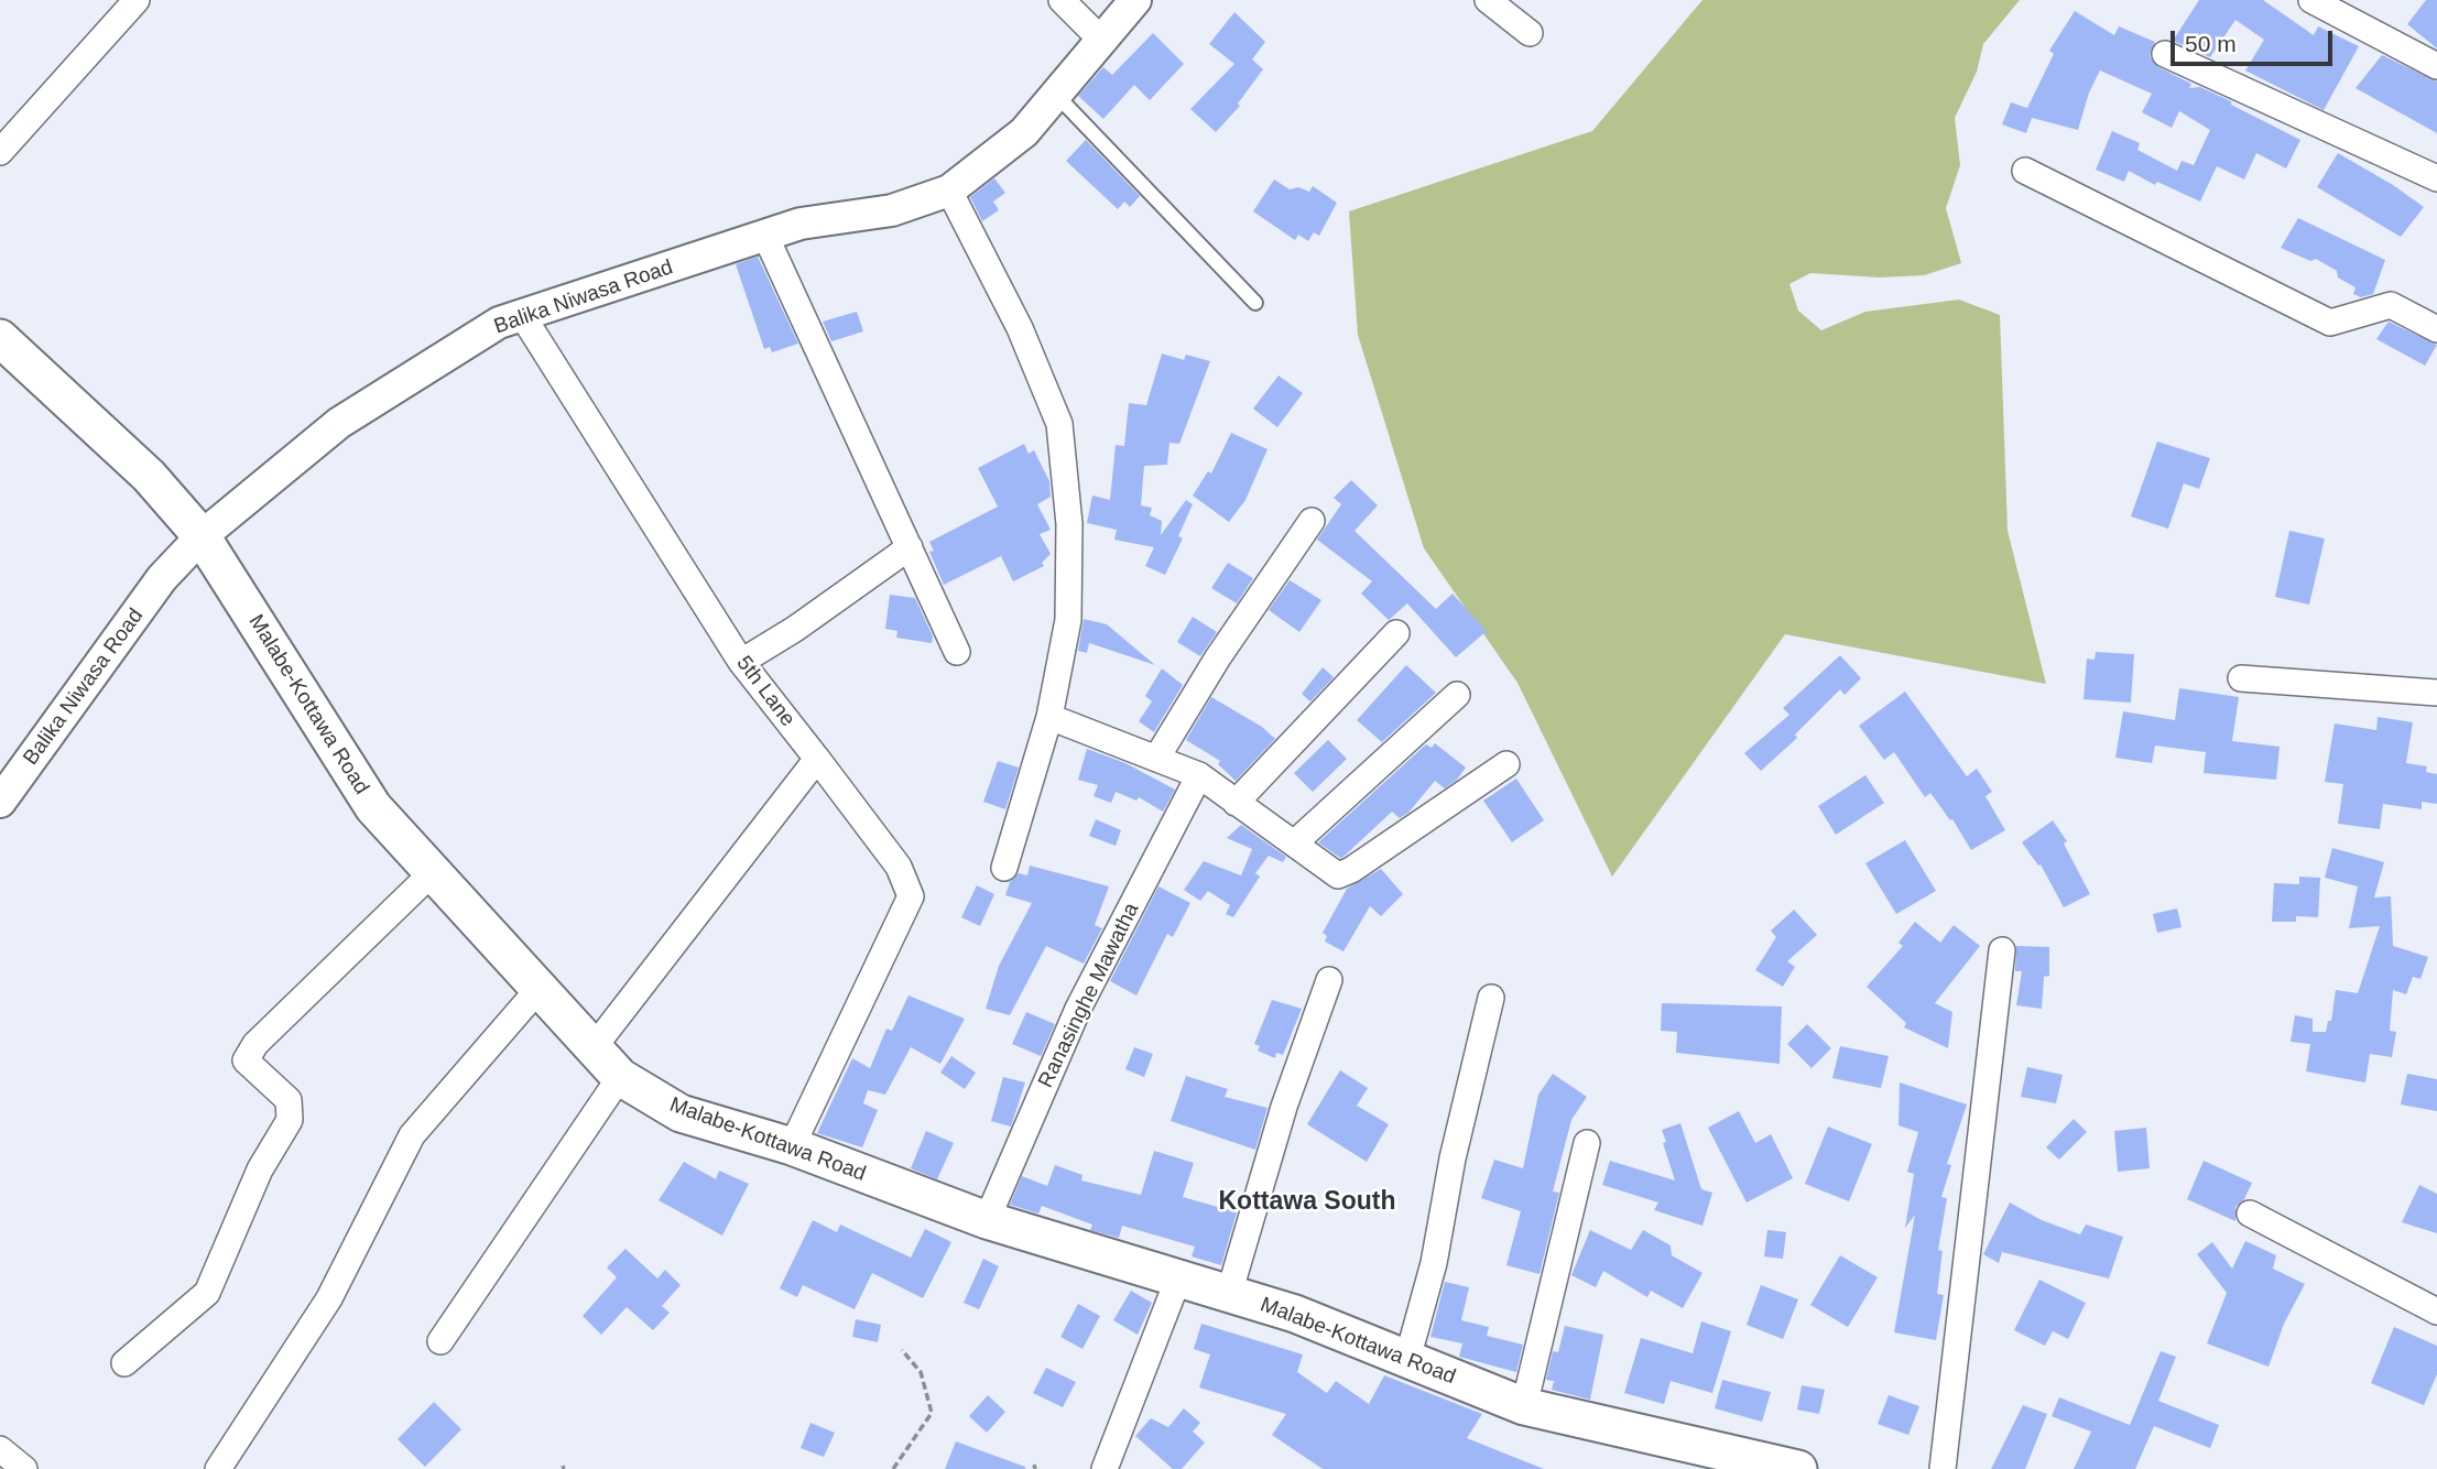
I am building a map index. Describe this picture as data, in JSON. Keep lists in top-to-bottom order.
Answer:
{
  "streets": {
    "main road": ["Malabe-Kottawa Road"],
    "street": ["Balika Niwasa Road", "5th Lane", "Ranasinghe Mawatha"]
  },
  "crossings": [
    ["Balika Niwasa Road", "5th Lane"],
    ["Balika Niwasa Road", "Malabe-Kottawa Road"],
    ["5th Lane", "Malabe-Kottawa Road"],
    ["Malabe-Kottawa Road", "Ranasinghe Mawatha"]
  ],
  "districts": ["Kottawa South"],
  "scale_bar": "50 m"
}
